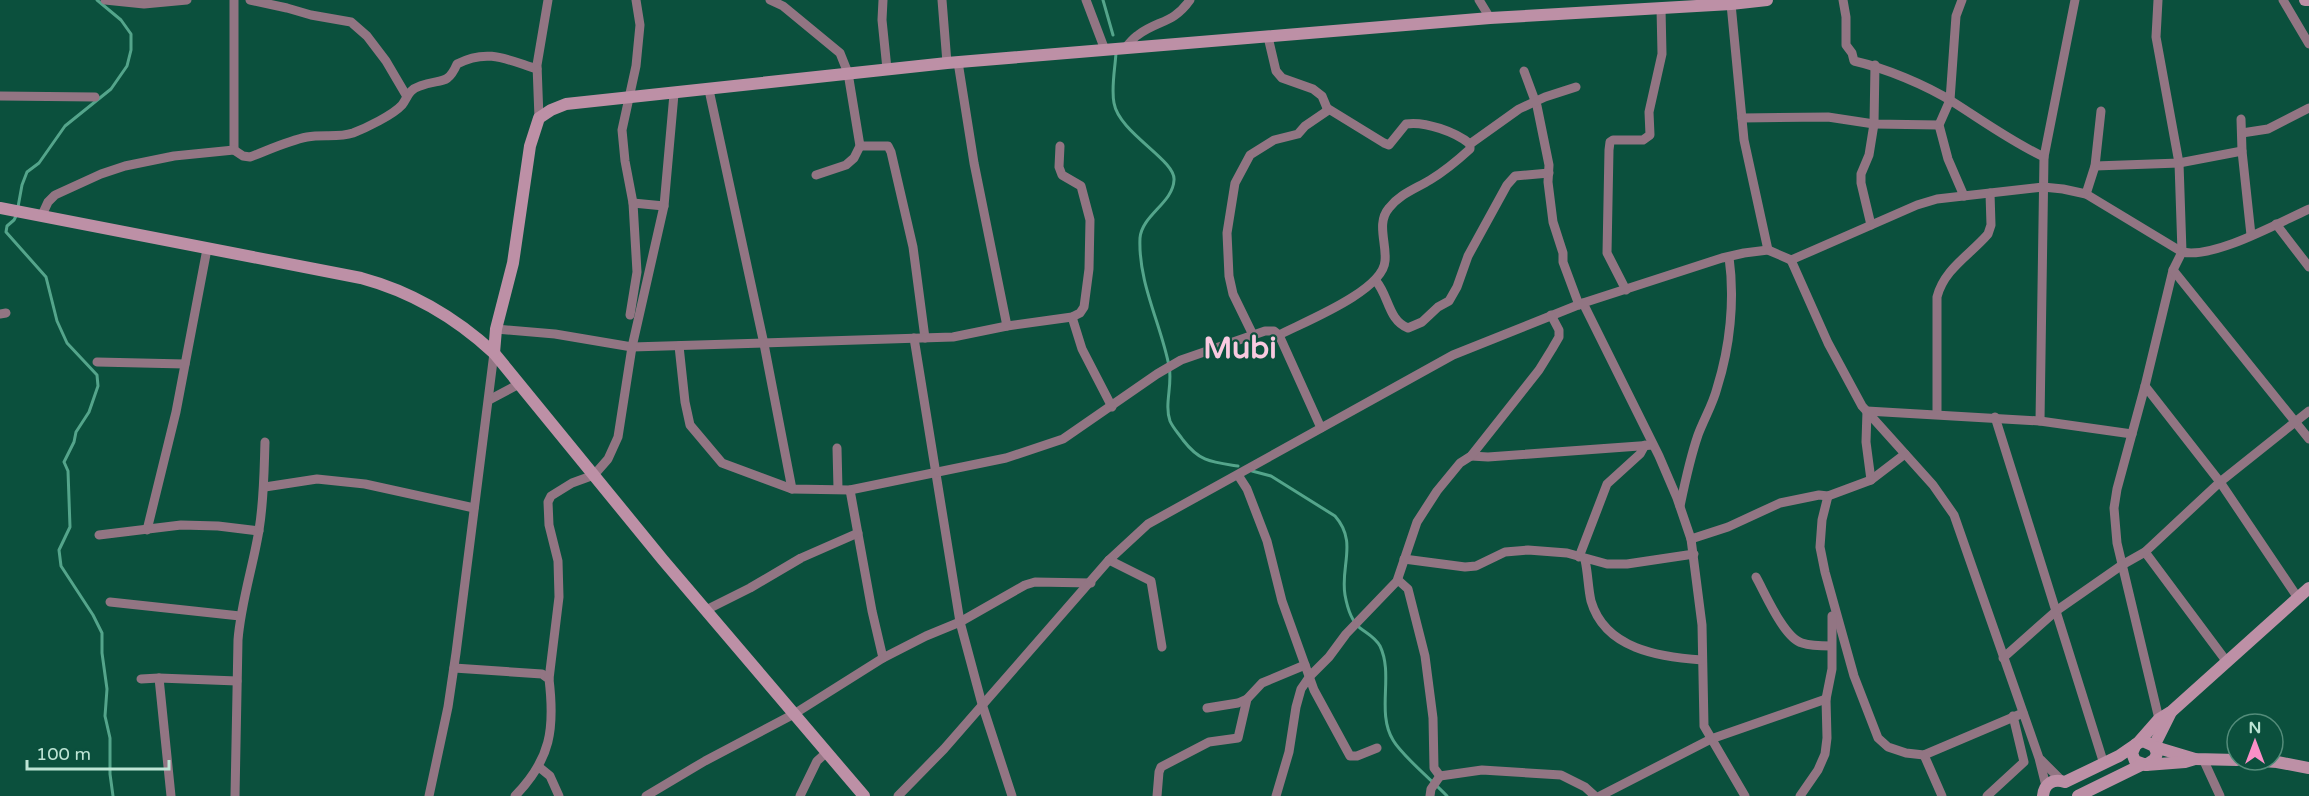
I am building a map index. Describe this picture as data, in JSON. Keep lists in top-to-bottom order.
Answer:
{
  "districts": ["Mubi"],
  "scale_bar": "100 m",
  "north": "top"
}
